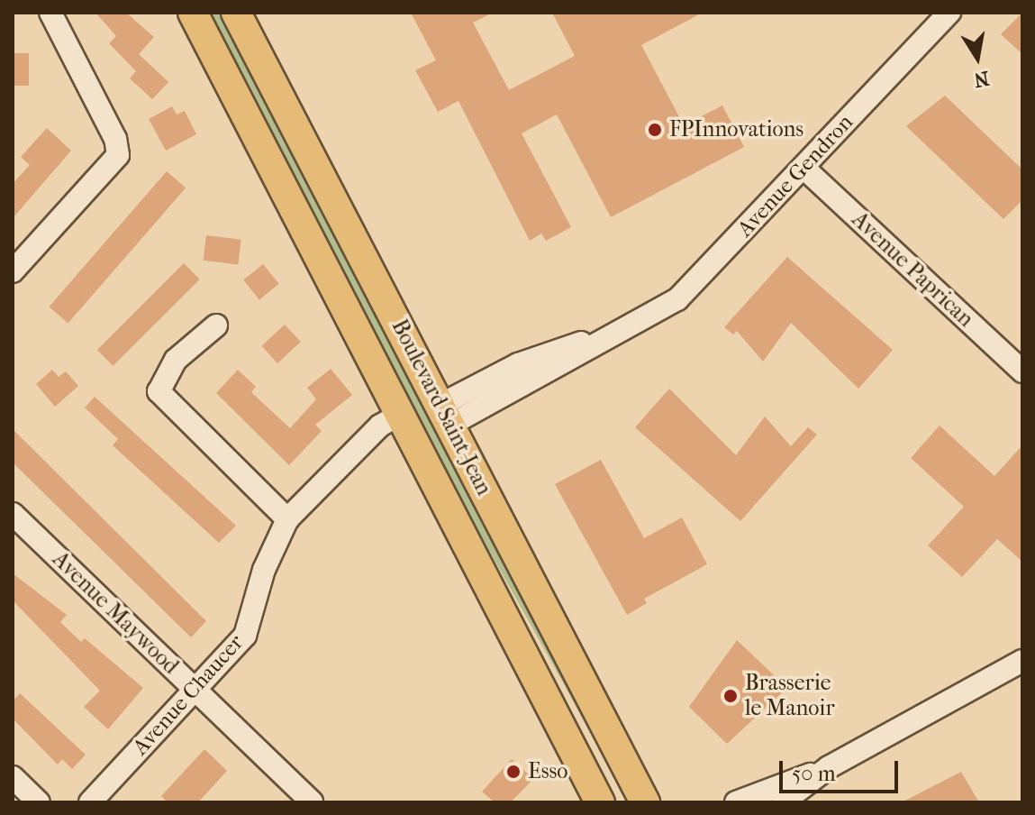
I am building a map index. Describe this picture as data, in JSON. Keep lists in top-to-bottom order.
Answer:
{
  "streets": {
    "main road": ["Boulevard Saint-Jean"],
    "street": [
      "Avenue Gendron",
      "Avenue Paprican",
      "Avenue Maywood",
      "Avenue Chaucer"
    ]
  },
  "crossings": [
    ["Avenue Gendron", "Avenue Paprican"],
    ["Avenue Gendron", "Boulevard Saint-Jean"],
    ["Boulevard Saint-Jean", "Avenue Chaucer"],
    ["Avenue Maywood", "Avenue Chaucer"]
  ],
  "places": ["FPInnovations", "Brasserie le Manoir", "Esso"],
  "scale_bar": "50 m",
  "north": "bottom"
}
